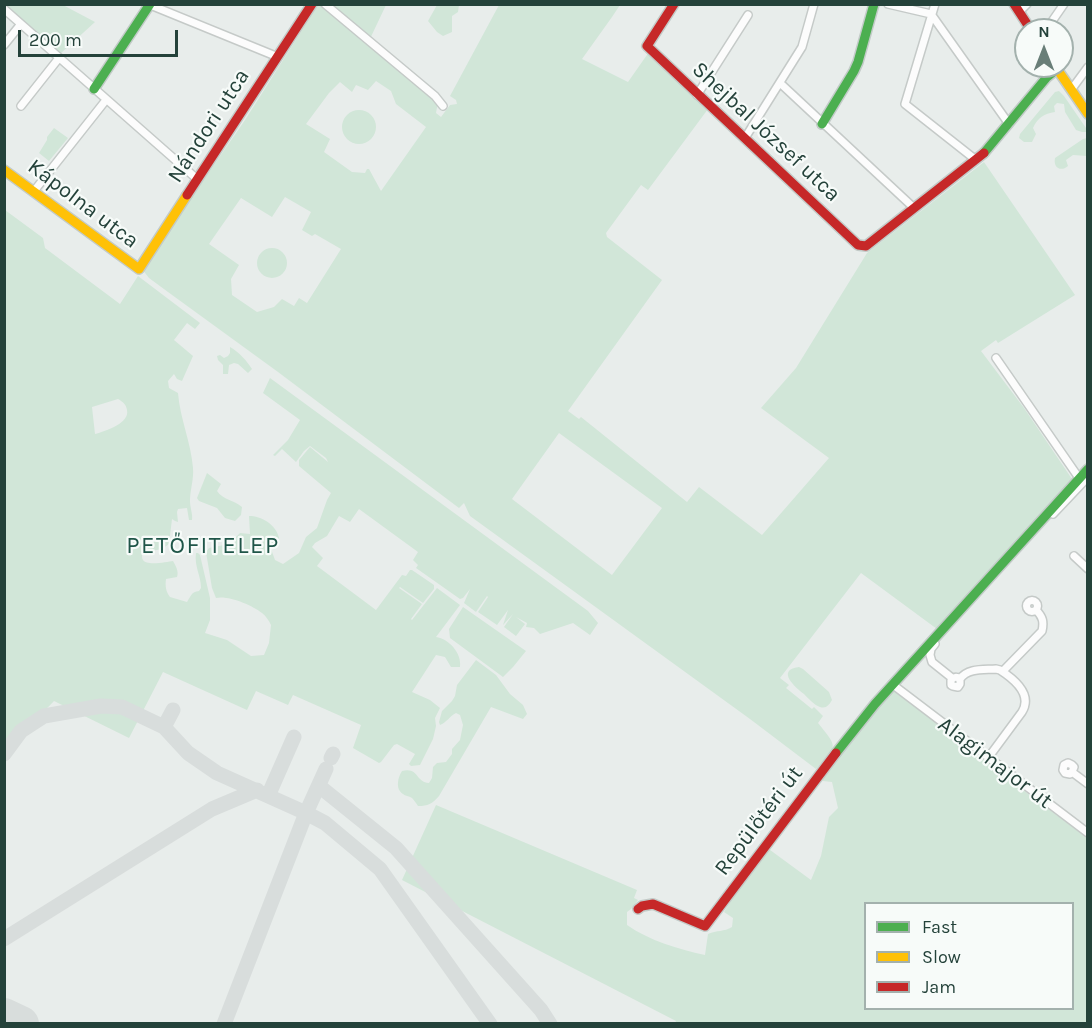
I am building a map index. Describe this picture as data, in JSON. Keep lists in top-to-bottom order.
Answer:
{
  "streets": {
    "street": [
      "Nándori utca",
      "Shejbal József utca",
      "Kápolna utca",
      "Alagimajor út",
      "Repülőtéri út"
    ]
  },
  "crossings": [
    ["Nándori utca", "Kápolna utca"]
  ],
  "districts": ["PETŐFITELEP"],
  "legend": ["Fast", "Slow", "Jam"],
  "scale_bar": "200 m",
  "north": "top"
}
